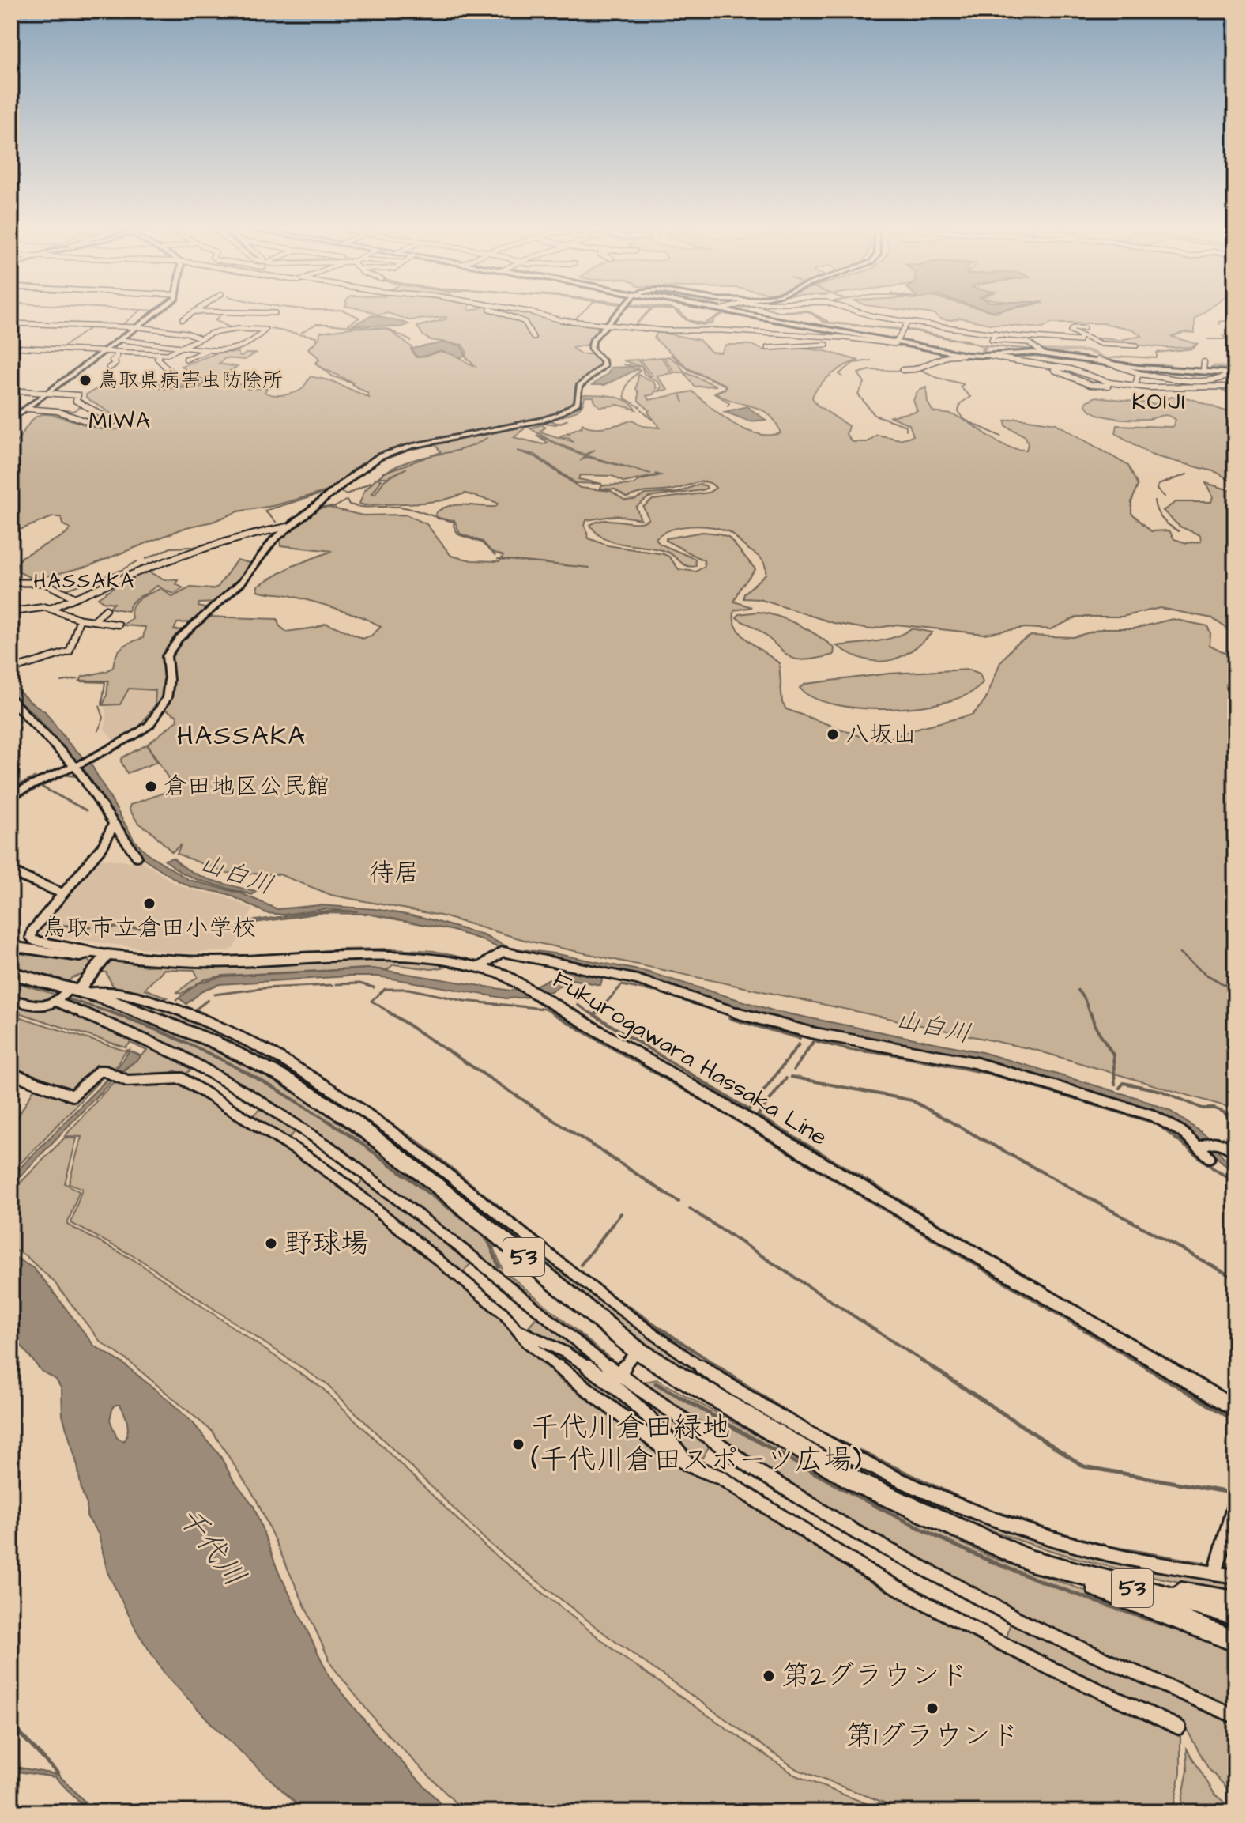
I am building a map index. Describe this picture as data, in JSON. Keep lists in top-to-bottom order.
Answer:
{
  "streets": {
    "highway": ["53"],
    "main road": ["Fukurogawara Hassaka Line"]
  },
  "districts": [
    "KOIJI",
    "MIWA",
    "HASSAKA",
    "HASSAKA",
    "待居"
  ],
  "water": ["山白川", "千代川"],
  "places": [
    "鳥取県病害虫防除所",
    "八坂山",
    "倉田地区公民館",
    "鳥取市立倉田小学校",
    "野球場",
    "千代川倉田緑地 (千代川倉田スポーツ広場)",
    "第2グラウンド",
    "第1グラウンド"
  ]
}
